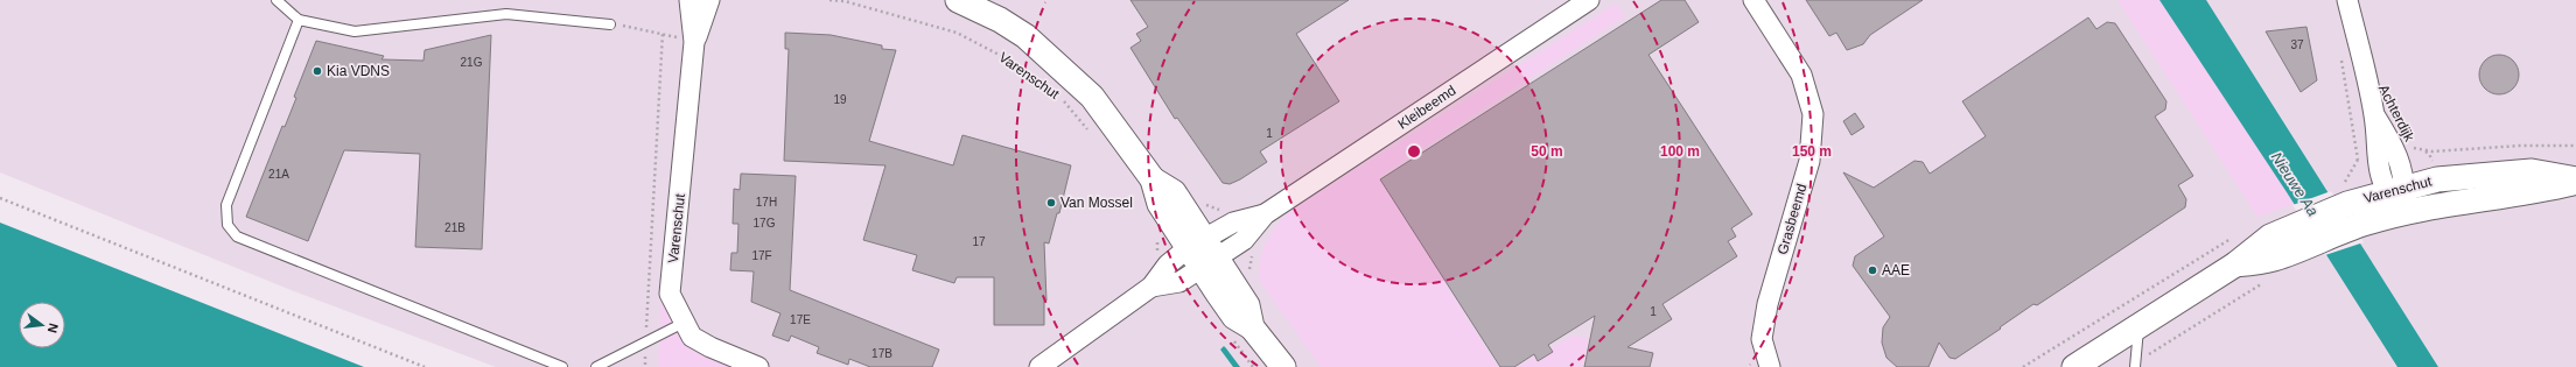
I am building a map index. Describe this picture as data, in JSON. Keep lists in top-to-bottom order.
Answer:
{
  "streets": {
    "street": [
      "Varenschut",
      "Kleibeemd",
      "Achterdijk",
      "Grasbeemd"
    ]
  },
  "crossings": [
    ["Varenschut", "Kleibeemd"],
    ["Varenschut", "Achterdijk"]
  ],
  "water": ["Nieuwe Aa"],
  "places": ["Kia VDNS", "Van Mossel", "AAE"],
  "house_numbers": [
    "37",
    "21G",
    "19",
    "1",
    "21A",
    "17H",
    "17G",
    "21B",
    "17",
    "17F",
    "1",
    "17E",
    "17B"
  ],
  "north": "right",
  "rings": ["50 m", "100 m", "150 m"]
}
